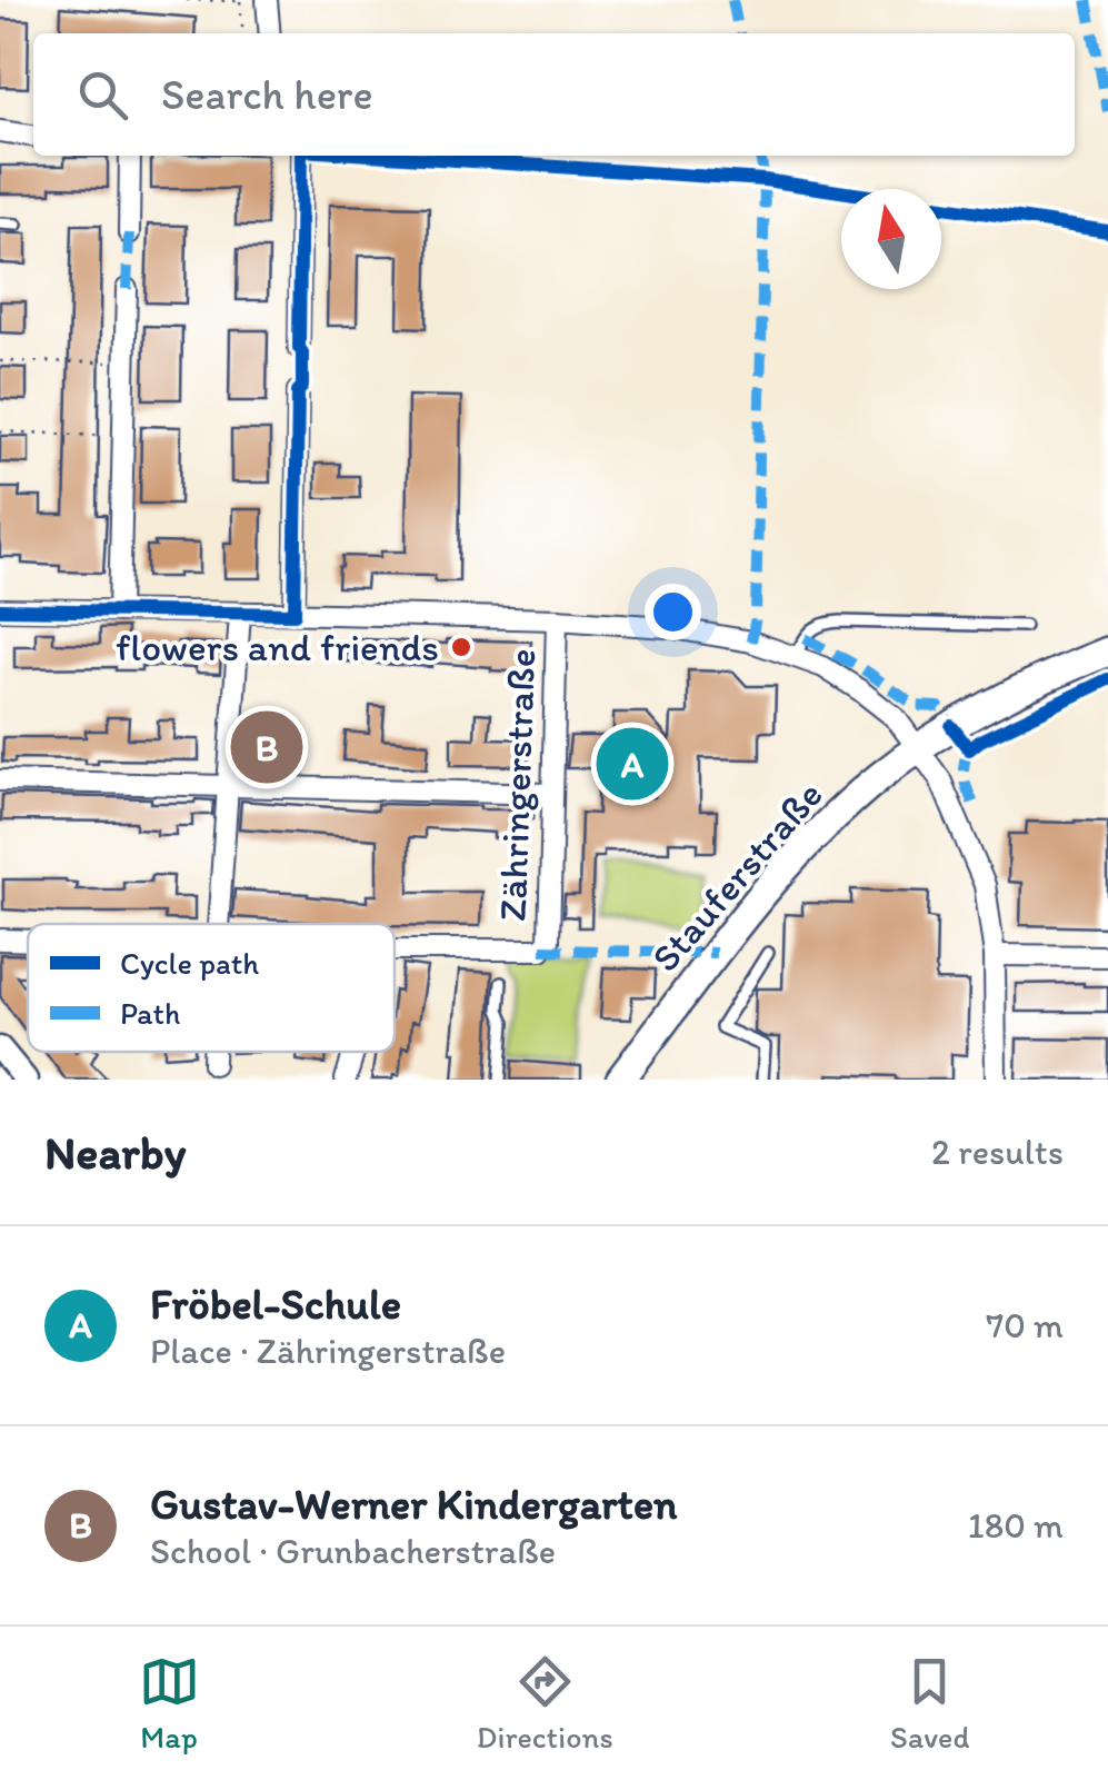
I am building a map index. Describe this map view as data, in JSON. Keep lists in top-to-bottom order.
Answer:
{
  "streets": {
    "main road": ["Stauferstraße"],
    "street": ["Zähringerstraße"]
  },
  "places": ["flowers and friends"],
  "legend": ["Cycle path", "Path"],
  "north": "top",
  "page": {
    "search": "Search here",
    "pins": ["B", "A"],
    "heading": ["Nearby", "2 results"],
    "list": [
      {
        "mark": "A",
        "name": "Fröbel-Schule",
        "note": "Place · Zähringerstraße",
        "value": "70 m"
      },
      {
        "mark": "B",
        "name": "Gustav-Werner Kindergarten",
        "note": "School · Grunbacherstraße",
        "value": "180 m"
      }
    ],
    "nav": ["Map", "Directions", "Saved"]
  }
}
